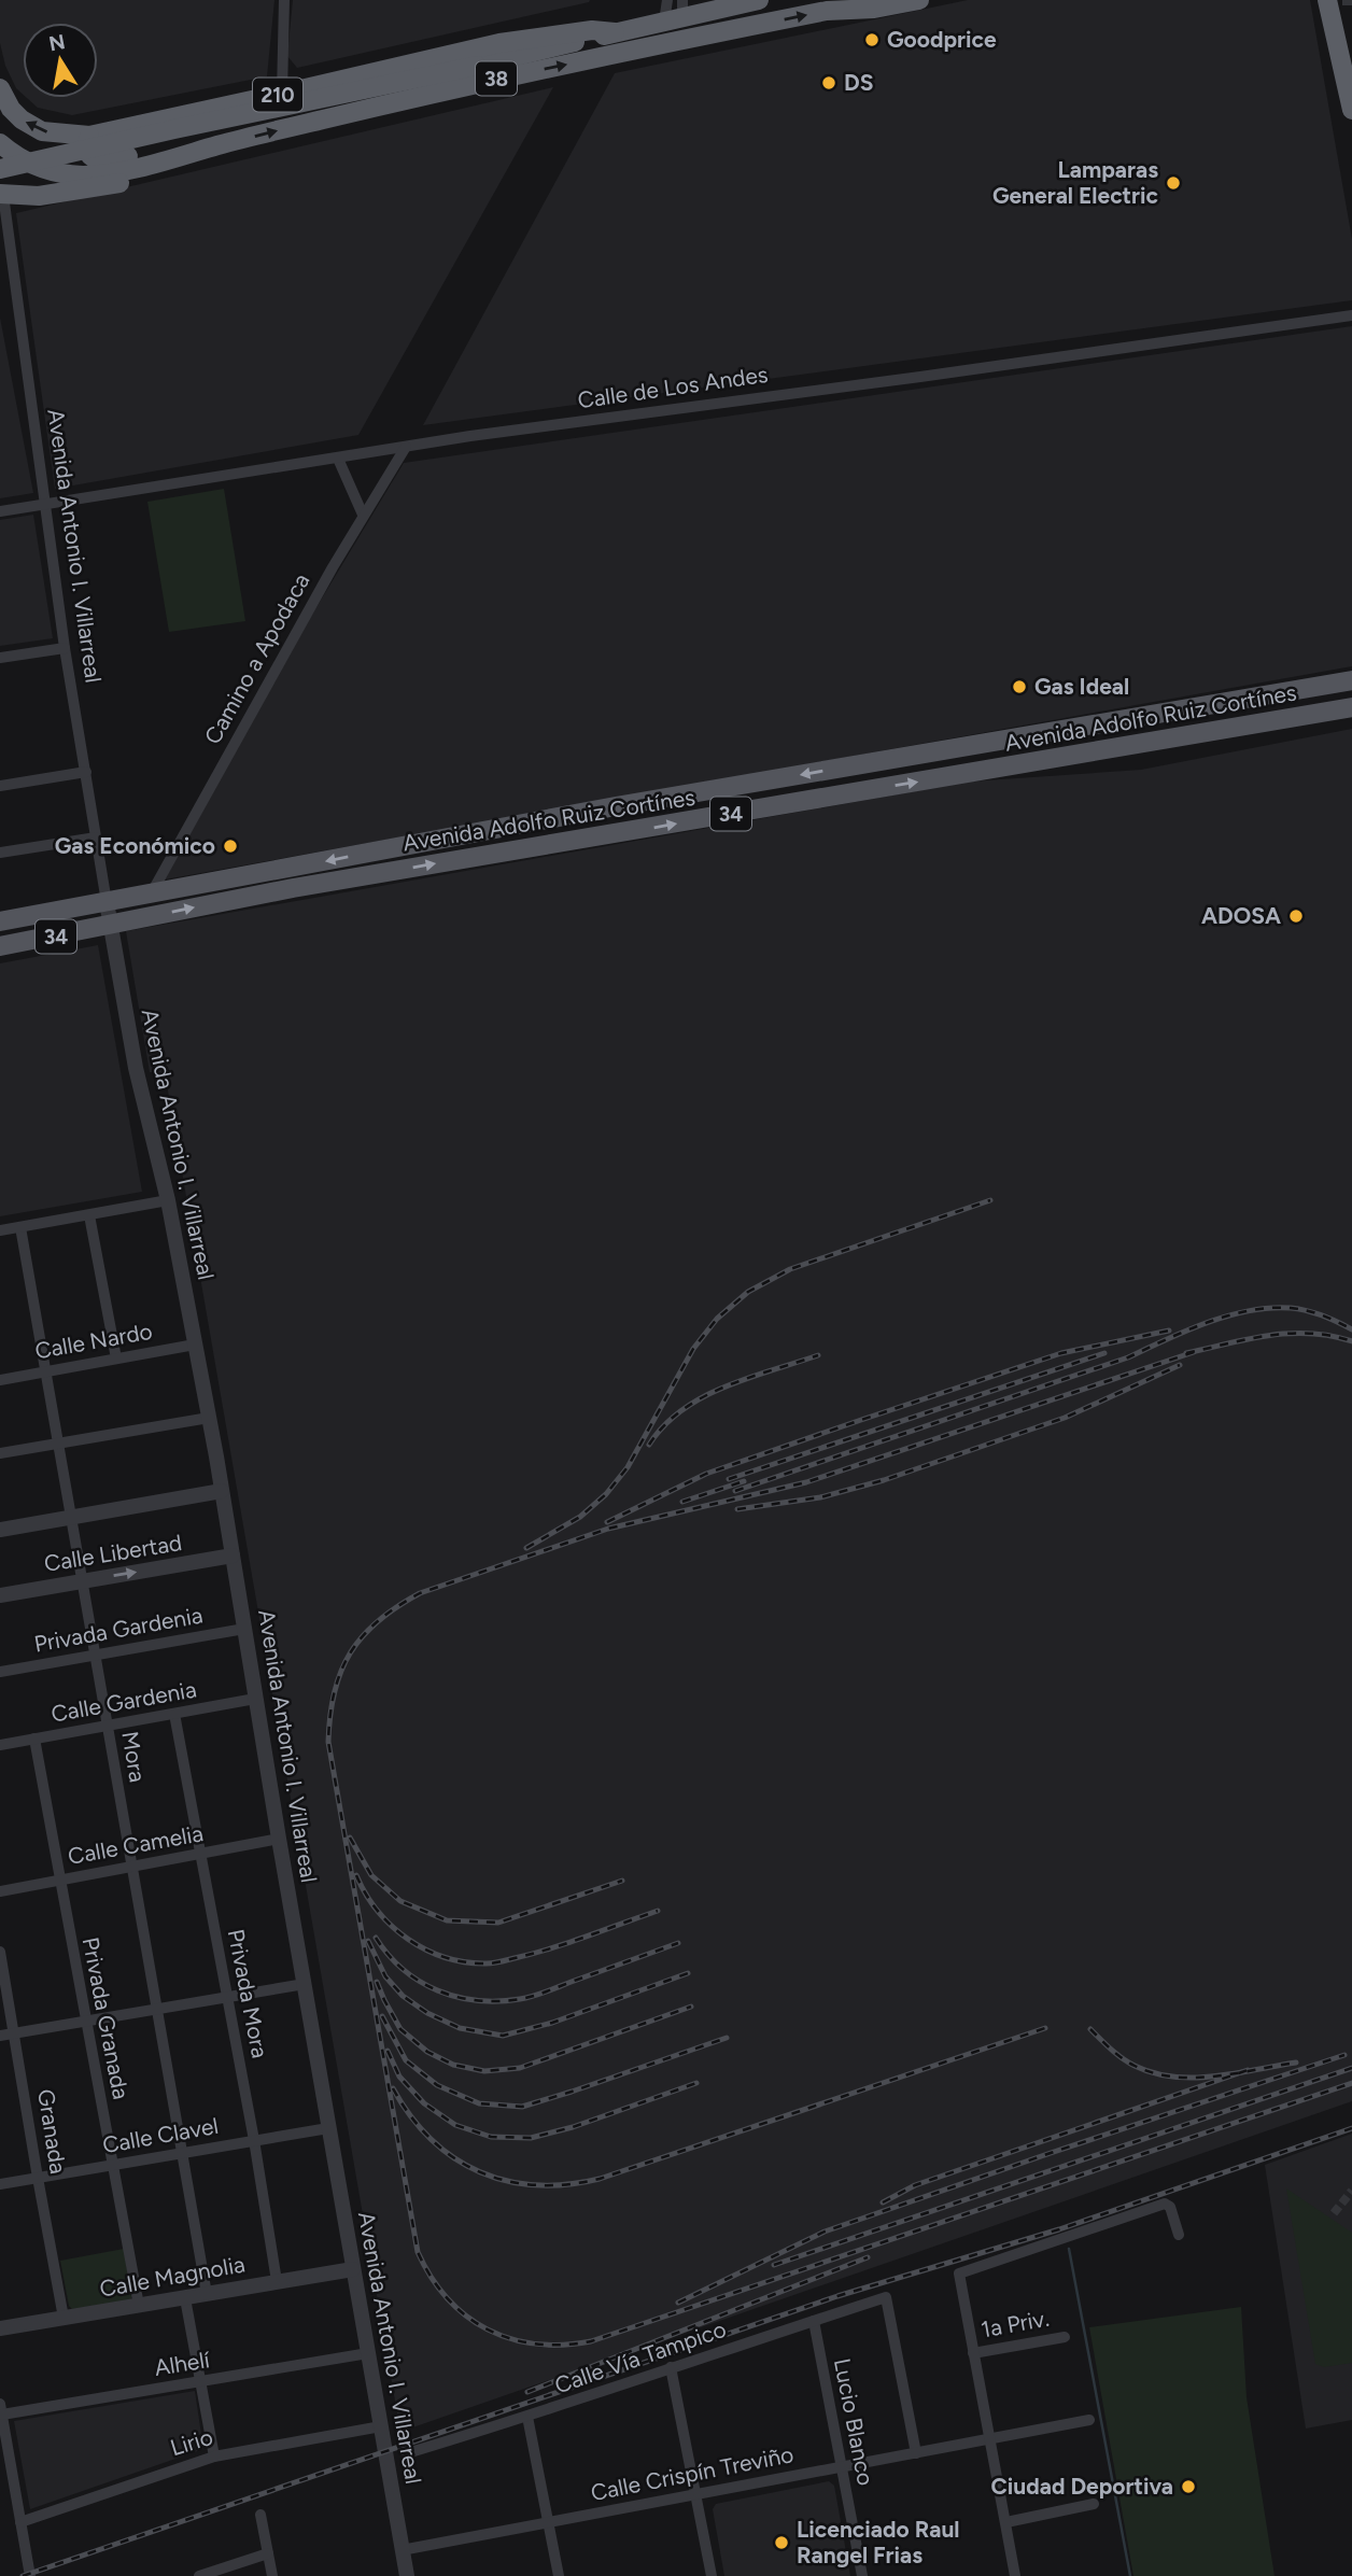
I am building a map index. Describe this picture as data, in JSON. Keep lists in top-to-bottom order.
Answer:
{
  "streets": {
    "highway": ["38", "210"],
    "main road": ["Avenida Adolfo Ruiz Cortínes", "34"],
    "street": [
      "Calle de Los Andes",
      "Avenida Antonio I. Villarreal",
      "Camino a Apodaca",
      "Calle Nardo",
      "Calle Libertad",
      "Privada Gardenia",
      "Calle Gardenia",
      "Mora",
      "Calle Camelia",
      "Privada Mora",
      "Privada Granada",
      "Granada",
      "Calle Clavel",
      "Calle Magnolia",
      "1a Priv.",
      "Calle Vía Tampico",
      "Alhelí",
      "Lucio Blanco",
      "Lirio",
      "Calle Crispín Treviño"
    ]
  },
  "crossings": [
    ["Calle de Los Andes", "Avenida Antonio I. Villarreal"],
    ["Calle de Los Andes", "Camino a Apodaca"],
    ["Avenida Antonio I. Villarreal", "Avenida Adolfo Ruiz Cortínes"],
    ["Avenida Antonio I. Villarreal", "34"],
    ["Avenida Antonio I. Villarreal", "Calle Nardo"],
    ["Avenida Antonio I. Villarreal", "Calle Libertad"],
    ["Avenida Antonio I. Villarreal", "Privada Gardenia"],
    ["Avenida Antonio I. Villarreal", "Calle Gardenia"],
    ["Avenida Antonio I. Villarreal", "Calle Camelia"],
    ["Avenida Antonio I. Villarreal", "Calle Clavel"],
    ["Avenida Antonio I. Villarreal", "Calle Magnolia"],
    ["Avenida Antonio I. Villarreal", "Alhelí"],
    ["Avenida Antonio I. Villarreal", "Lirio"],
    ["Avenida Antonio I. Villarreal", "Calle Crispín Treviño"],
    ["Camino a Apodaca", "Avenida Adolfo Ruiz Cortínes"],
    ["Camino a Apodaca", "34"],
    ["Avenida Adolfo Ruiz Cortínes", "34"],
    ["Calle Nardo", "Mora"],
    ["Calle Libertad", "Mora"],
    ["Privada Gardenia", "Mora"],
    ["Calle Gardenia", "Mora"],
    ["Calle Gardenia", "Privada Mora"],
    ["Calle Gardenia", "Privada Granada"],
    ["Mora", "Calle Camelia"],
    ["Mora", "Calle Clavel"],
    ["Mora", "Calle Magnolia"],
    ["Calle Camelia", "Privada Mora"],
    ["Calle Camelia", "Privada Granada"],
    ["Privada Mora", "Calle Clavel"],
    ["Privada Mora", "Calle Magnolia"],
    ["Privada Granada", "Calle Clavel"],
    ["Privada Granada", "Calle Magnolia"],
    ["Granada", "Calle Clavel"],
    ["Granada", "Calle Magnolia"],
    ["Calle Vía Tampico", "Lucio Blanco"],
    ["Calle Vía Tampico", "Calle Crispín Treviño"],
    ["Lucio Blanco", "Calle Crispín Treviño"]
  ],
  "places": [
    "Goodprice",
    "DS",
    "Lamparas General Electric",
    "Gas Ideal",
    "Gas Económico",
    "ADOSA",
    "Ciudad Deportiva",
    "Licenciado Raul Rangel Frias"
  ],
  "north": "top"
}
